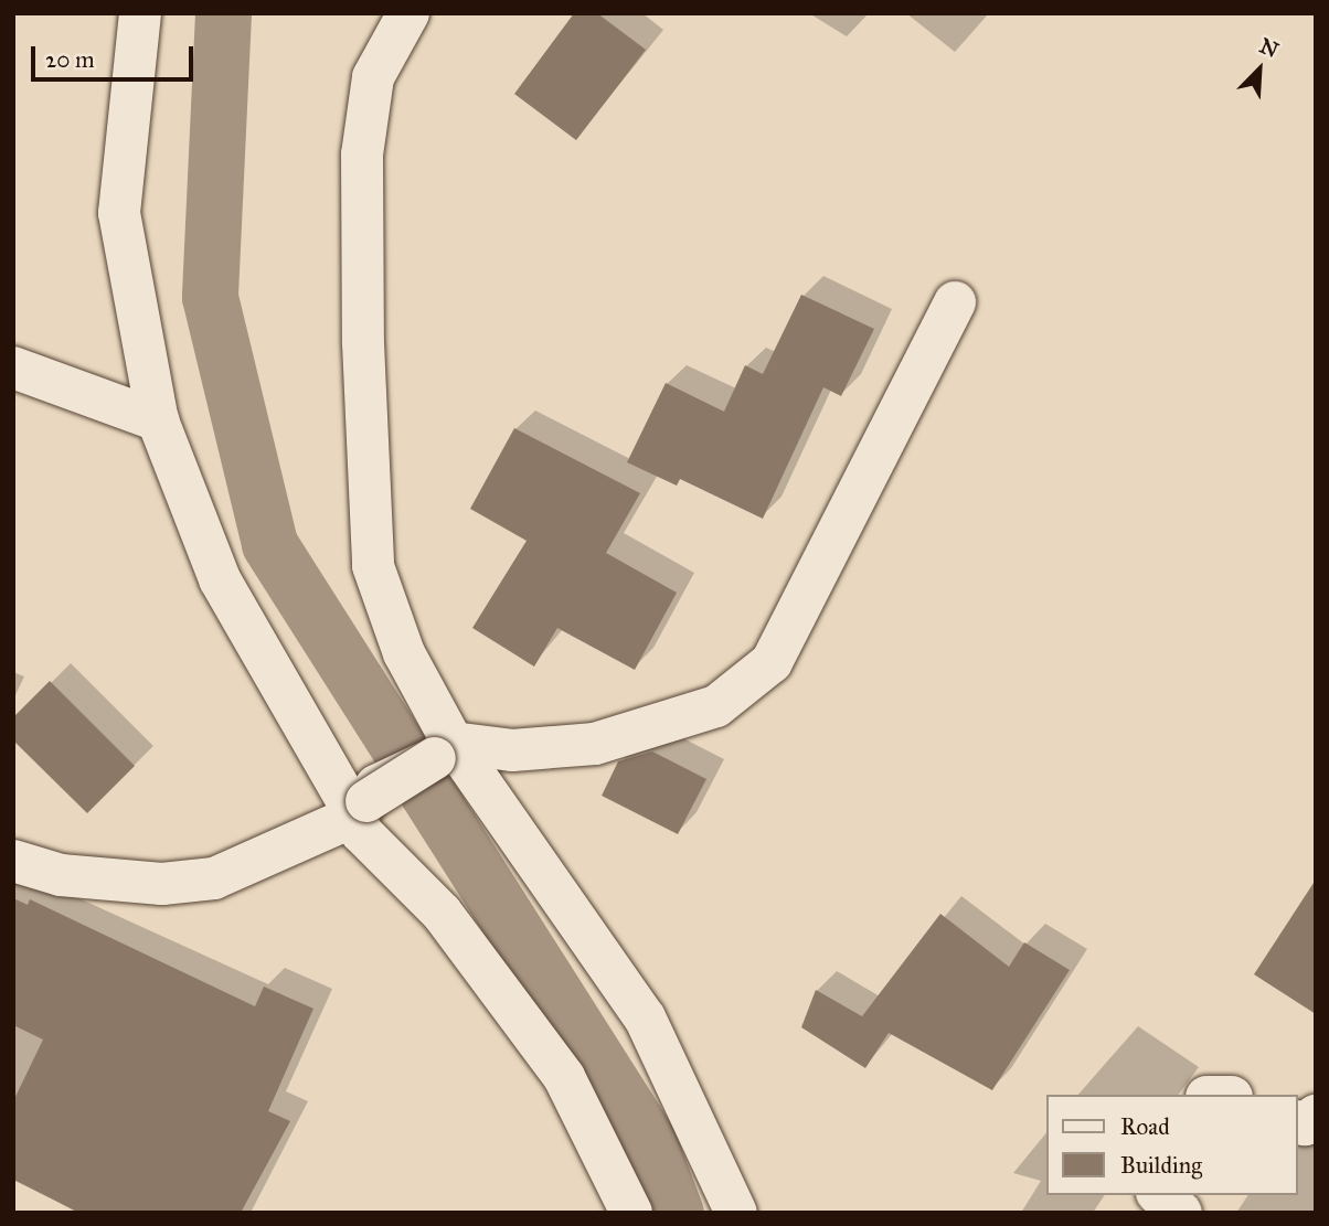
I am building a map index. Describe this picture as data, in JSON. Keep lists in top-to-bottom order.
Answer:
{
  "legend": ["Road", "Building"],
  "scale_bar": "20 m",
  "north": "top right"
}
